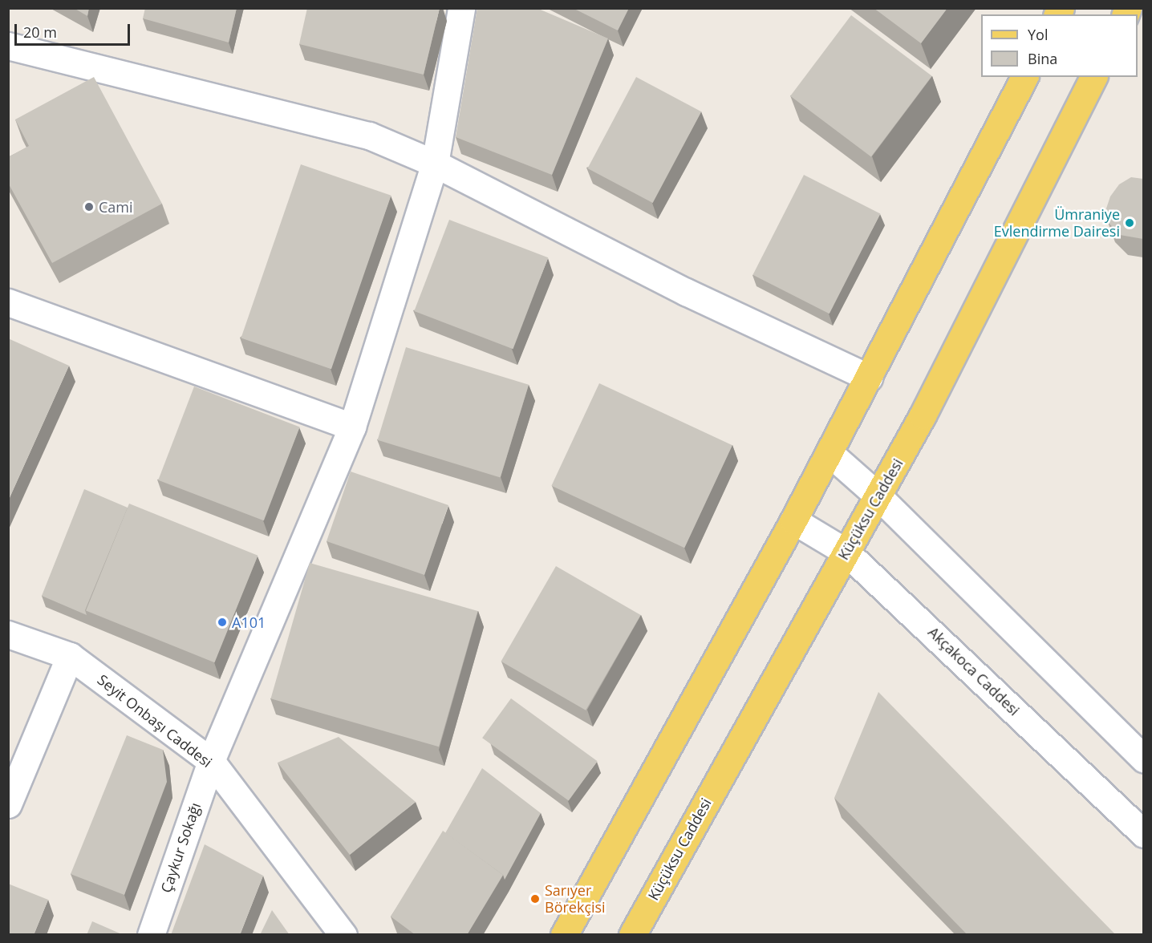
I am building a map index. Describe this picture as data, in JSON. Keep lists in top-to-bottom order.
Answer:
{
  "streets": {
    "main road": ["Küçüksu Caddesi"],
    "street": ["Akçakoca Caddesi", "Seyit Onbaşı Caddesi", "Çaykur Sokağı"]
  },
  "crossings": [
    ["Küçüksu Caddesi", "Akçakoca Caddesi"],
    ["Seyit Onbaşı Caddesi", "Çaykur Sokağı"]
  ],
  "places": [
    "Cami",
    "Ümraniye Evlendirme Dairesi",
    "A101",
    "Sarıyer Börekçisi"
  ],
  "legend": ["Yol", "Bina"],
  "scale_bar": "20 m"
}
